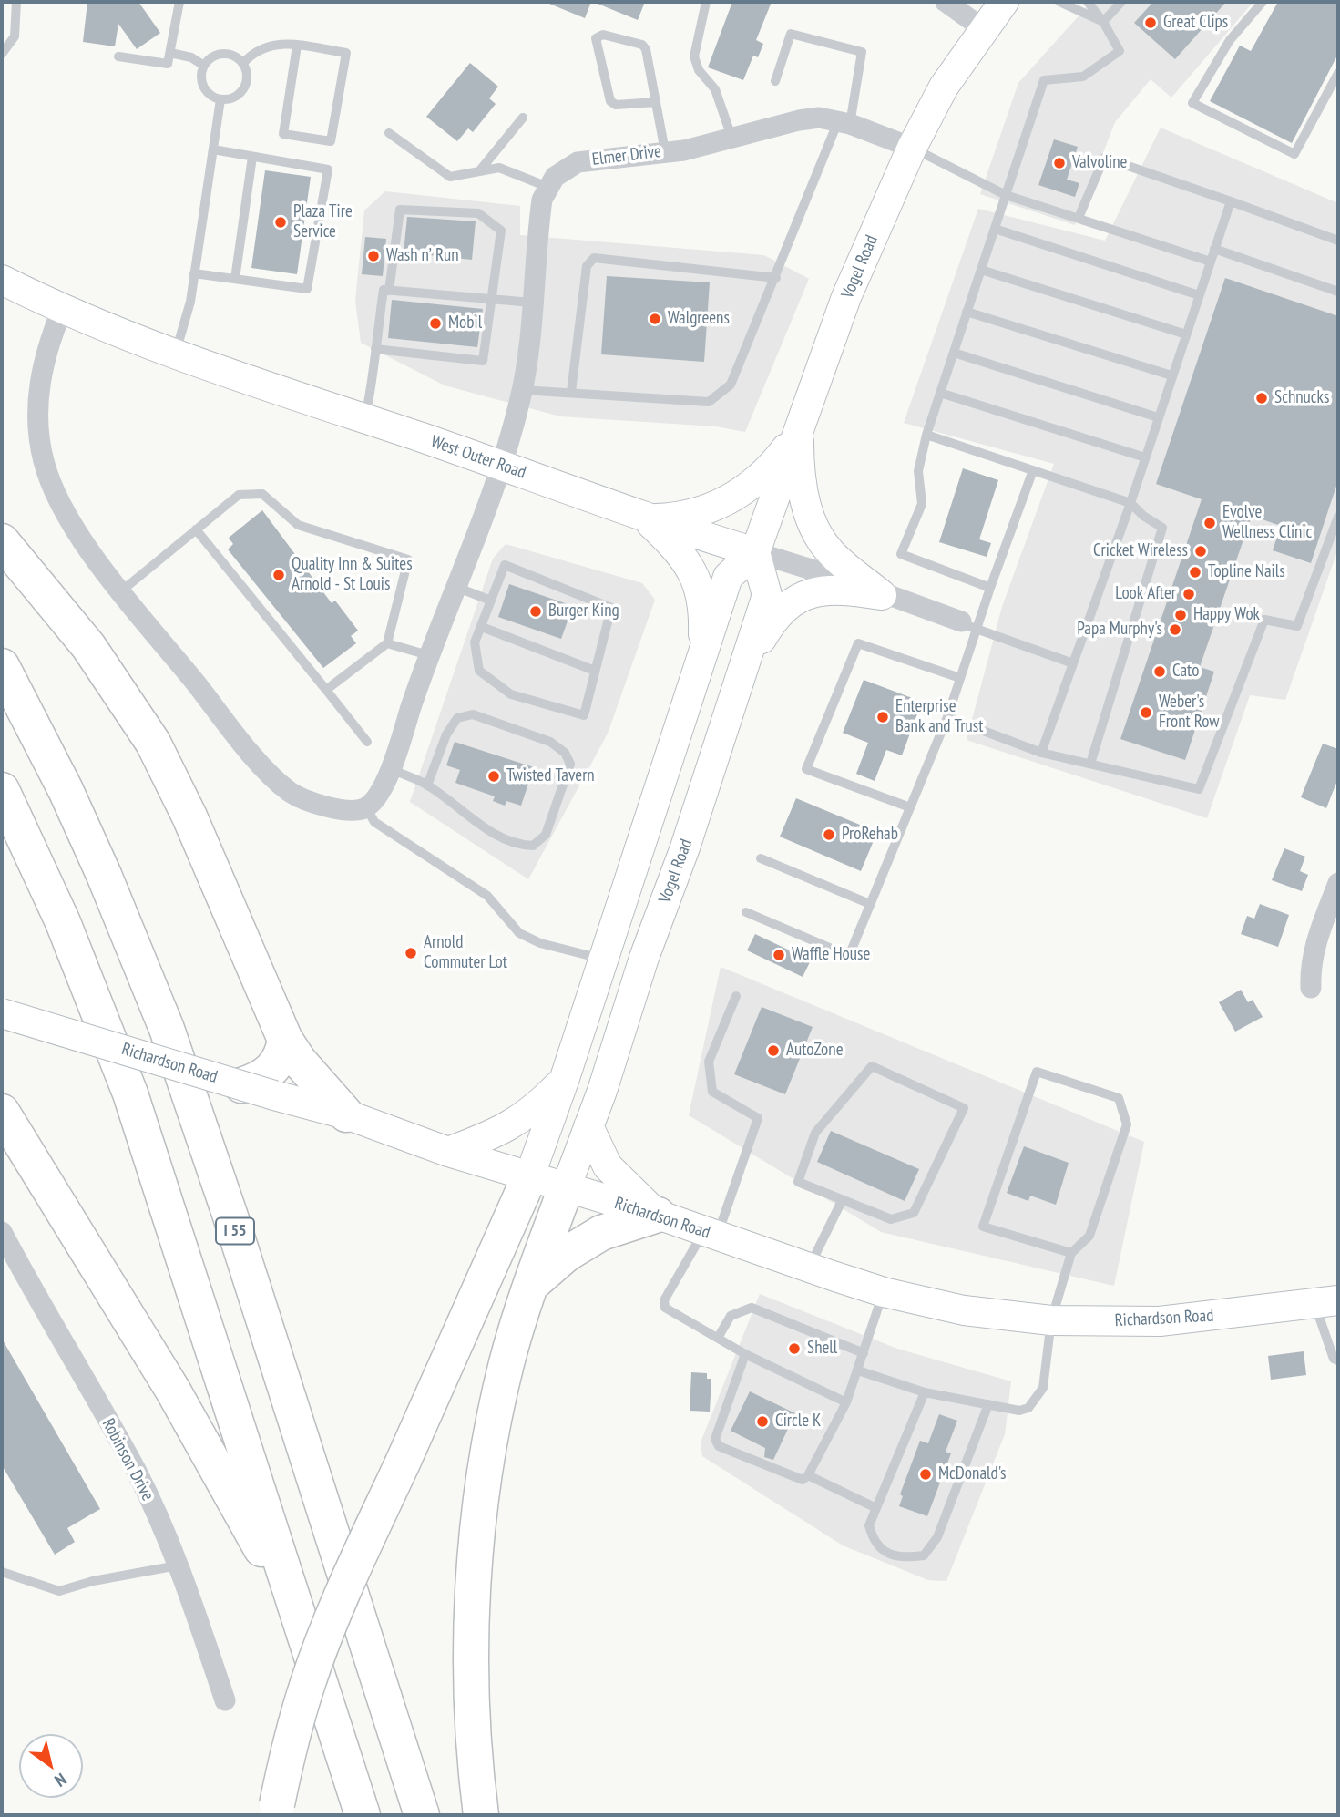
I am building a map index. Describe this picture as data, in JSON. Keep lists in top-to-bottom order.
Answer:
{
  "streets": {
    "highway": ["I 55"],
    "main road": ["Vogel Road", "West Outer Road", "Richardson Road"],
    "street": ["Elmer Drive", "Robinson Drive"]
  },
  "crossings": [
    ["Elmer Drive", "Vogel Road"],
    ["Vogel Road", "West Outer Road"],
    ["Vogel Road", "Richardson Road"]
  ],
  "places": [
    "Great Clips",
    "Valvoline",
    "Plaza Tire Service",
    "Wash n’ Run",
    "Walgreens",
    "Mobil",
    "Schnucks",
    "Evolve Wellness Clinic",
    "Cricket Wireless",
    "Topline Nails",
    "Quality Inn & Suites Arnold - St Louis",
    "Look After",
    "Burger King",
    "Happy Wok",
    "Papa Murphy's",
    "Cato",
    "Weber's Front Row",
    "Enterprise Bank and Trust",
    "Twisted Tavern",
    "ProRehab",
    "Arnold Commuter Lot",
    "Waffle House",
    "AutoZone",
    "Shell",
    "Circle K",
    "McDonald's"
  ],
  "north": "bottom right"
}
